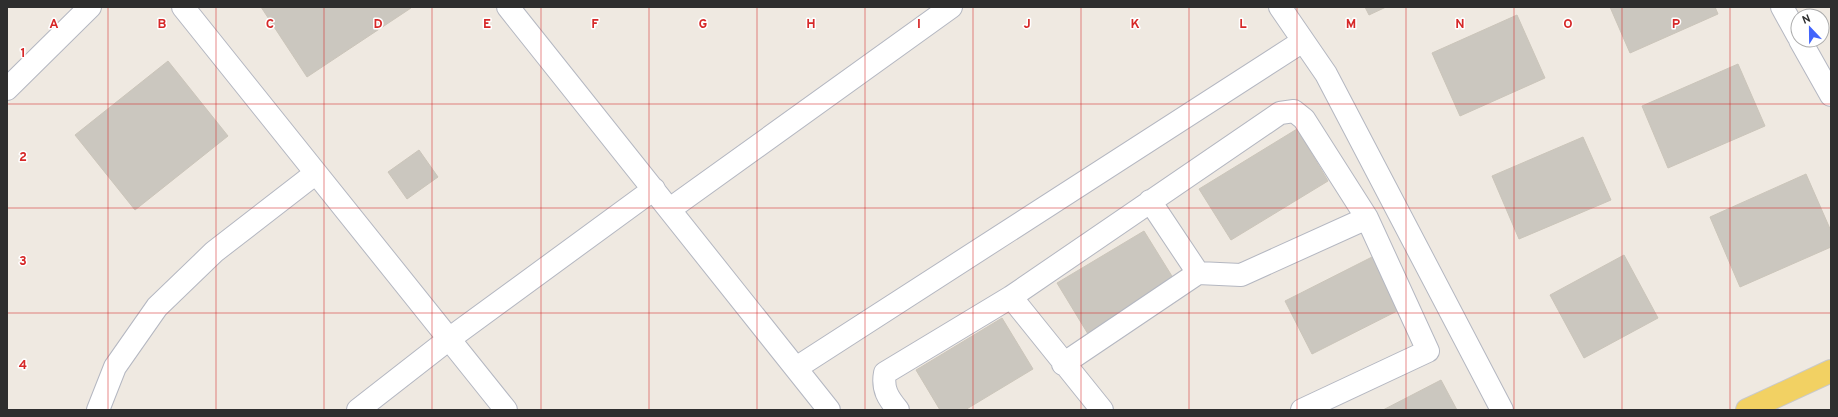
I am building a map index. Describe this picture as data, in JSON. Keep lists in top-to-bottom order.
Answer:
{
  "north": "top",
  "grid": {
    "columns": [
      "A",
      "B",
      "C",
      "D",
      "E",
      "F",
      "G",
      "H",
      "I",
      "J",
      "K",
      "L",
      "M",
      "N",
      "O",
      "P"
    ],
    "rows": [
      "1",
      "2",
      "3",
      "4"
    ]
  }
}
